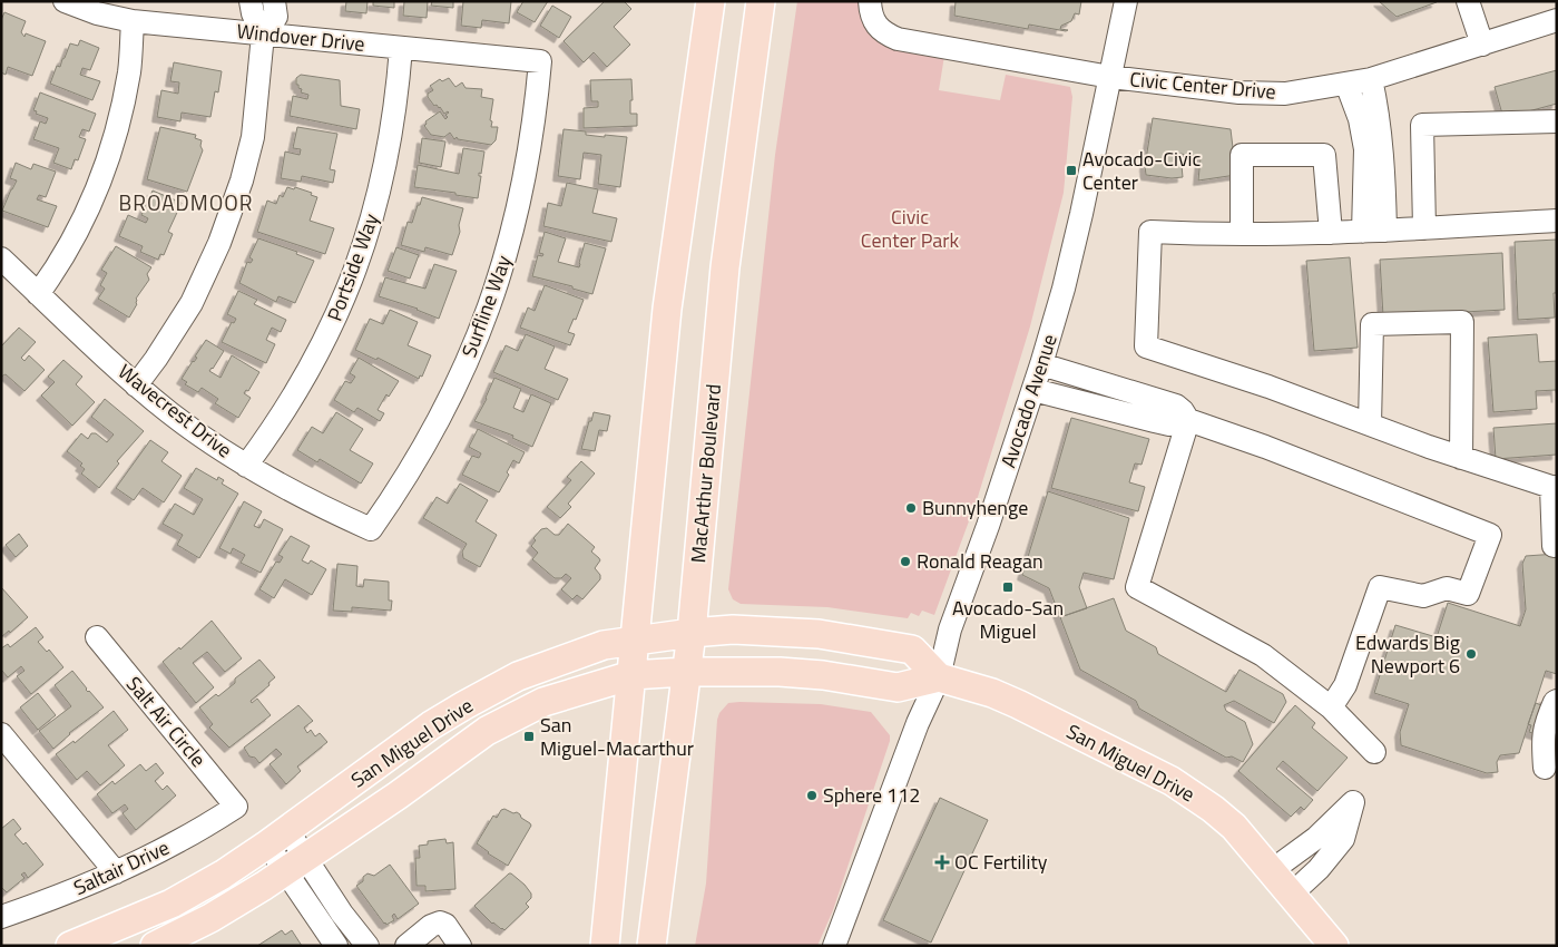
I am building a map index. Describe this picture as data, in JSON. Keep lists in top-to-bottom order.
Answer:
{
  "streets": {
    "main road": ["MacArthur Boulevard", "San Miguel Drive"],
    "street": [
      "Windover Drive",
      "Civic Center Drive",
      "Portside Way",
      "Surfline Way",
      "Avocado Avenue",
      "Wavecrest Drive",
      "Salt Air Circle",
      "Saltair Drive"
    ]
  },
  "crossings": [
    ["Windover Drive", "Portside Way"],
    ["Windover Drive", "Surfline Way"],
    ["Civic Center Drive", "Avocado Avenue"],
    ["Portside Way", "Wavecrest Drive"],
    ["Surfline Way", "Wavecrest Drive"],
    ["Avocado Avenue", "San Miguel Drive"],
    ["MacArthur Boulevard", "San Miguel Drive"],
    ["Salt Air Circle", "Saltair Drive"]
  ],
  "districts": ["BROADMOOR"],
  "parks": ["Civic Center Park"],
  "places": {
    "transit": ["Avocado-Civic Center", "Avocado-San Miguel", "San Miguel-Macarthur"],
    "other": [
      "Bunnyhenge",
      "Ronald Reagan",
      "Edwards Big Newport 6",
      "Sphere 112"
    ],
    "health": ["OC Fertility"]
  }
}
